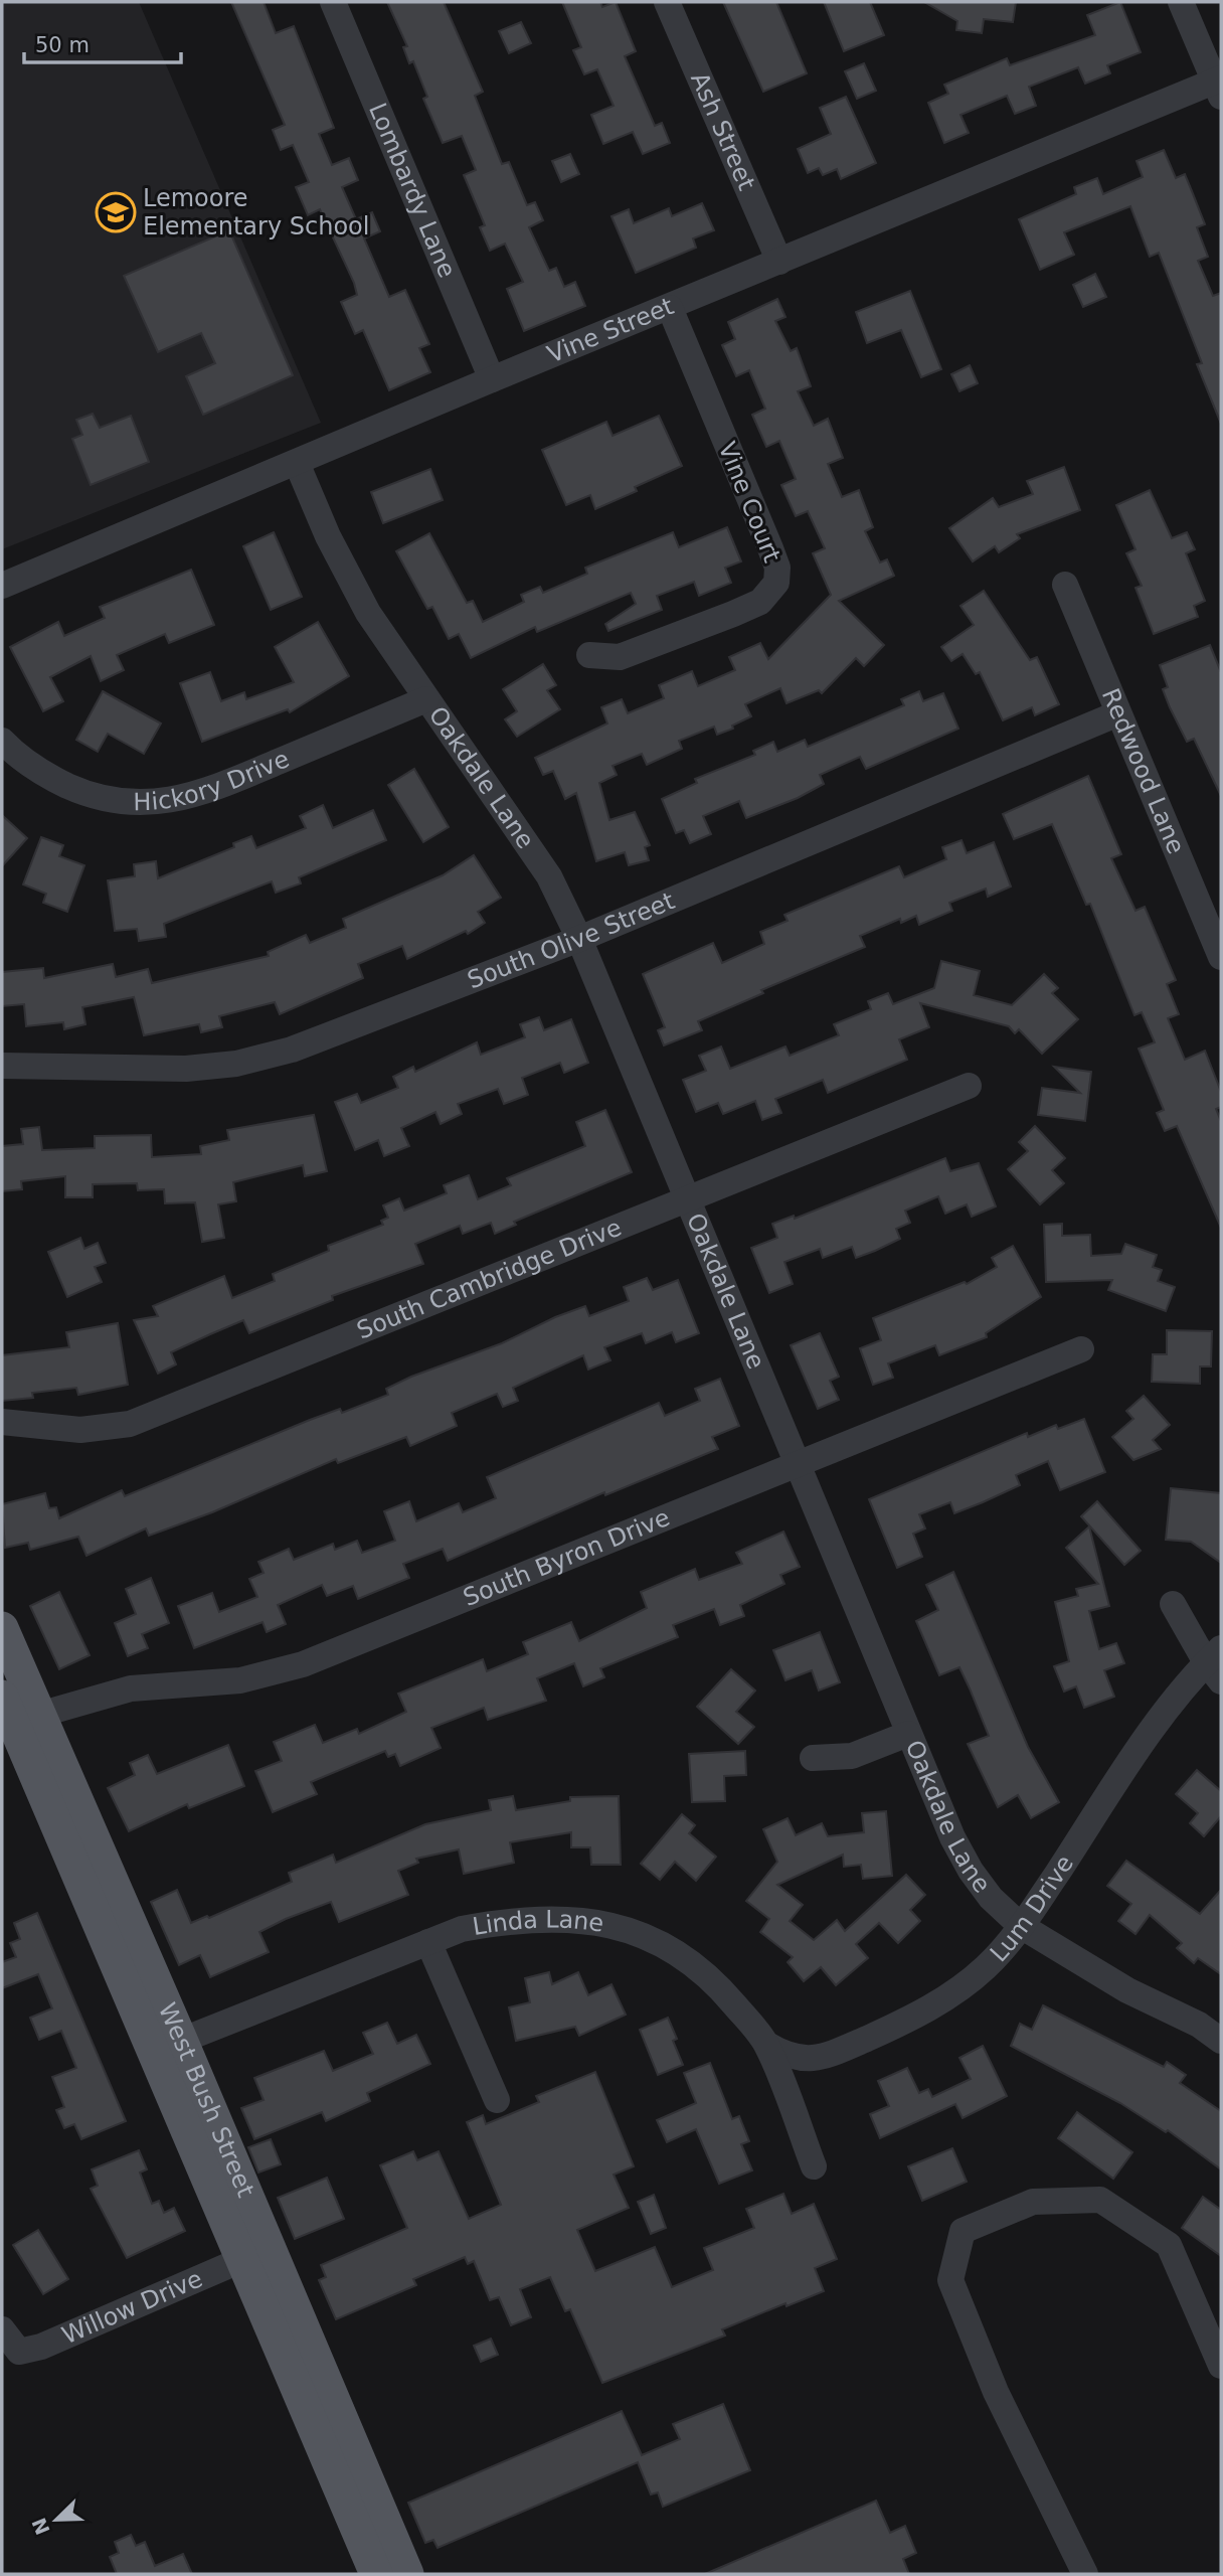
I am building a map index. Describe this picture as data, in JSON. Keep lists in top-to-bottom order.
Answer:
{
  "streets": {
    "main road": ["West Bush Street"],
    "street": [
      "Ash Street",
      "Lombardy Lane",
      "Vine Street",
      "Vine Court",
      "Redwood Lane",
      "Oakdale Lane",
      "Hickory Drive",
      "South Olive Street",
      "South Cambridge Drive",
      "South Byron Drive",
      "Lum Drive",
      "Linda Lane",
      "Willow Drive"
    ]
  },
  "crossings": [
    ["Ash Street", "Vine Street"],
    ["Lombardy Lane", "Vine Street"],
    ["Vine Street", "Vine Court"],
    ["Vine Street", "Oakdale Lane"],
    ["Redwood Lane", "South Olive Street"],
    ["Oakdale Lane", "Hickory Drive"],
    ["Oakdale Lane", "South Olive Street"],
    ["Oakdale Lane", "South Cambridge Drive"],
    ["Oakdale Lane", "South Byron Drive"],
    ["Oakdale Lane", "Lum Drive"],
    ["South Byron Drive", "West Bush Street"],
    ["Lum Drive", "Linda Lane"],
    ["Linda Lane", "West Bush Street"],
    ["West Bush Street", "Willow Drive"]
  ],
  "places": {
    "school or university": ["Lemoore Elementary School"]
  },
  "scale_bar": "50 m",
  "north": "bottom left"
}
